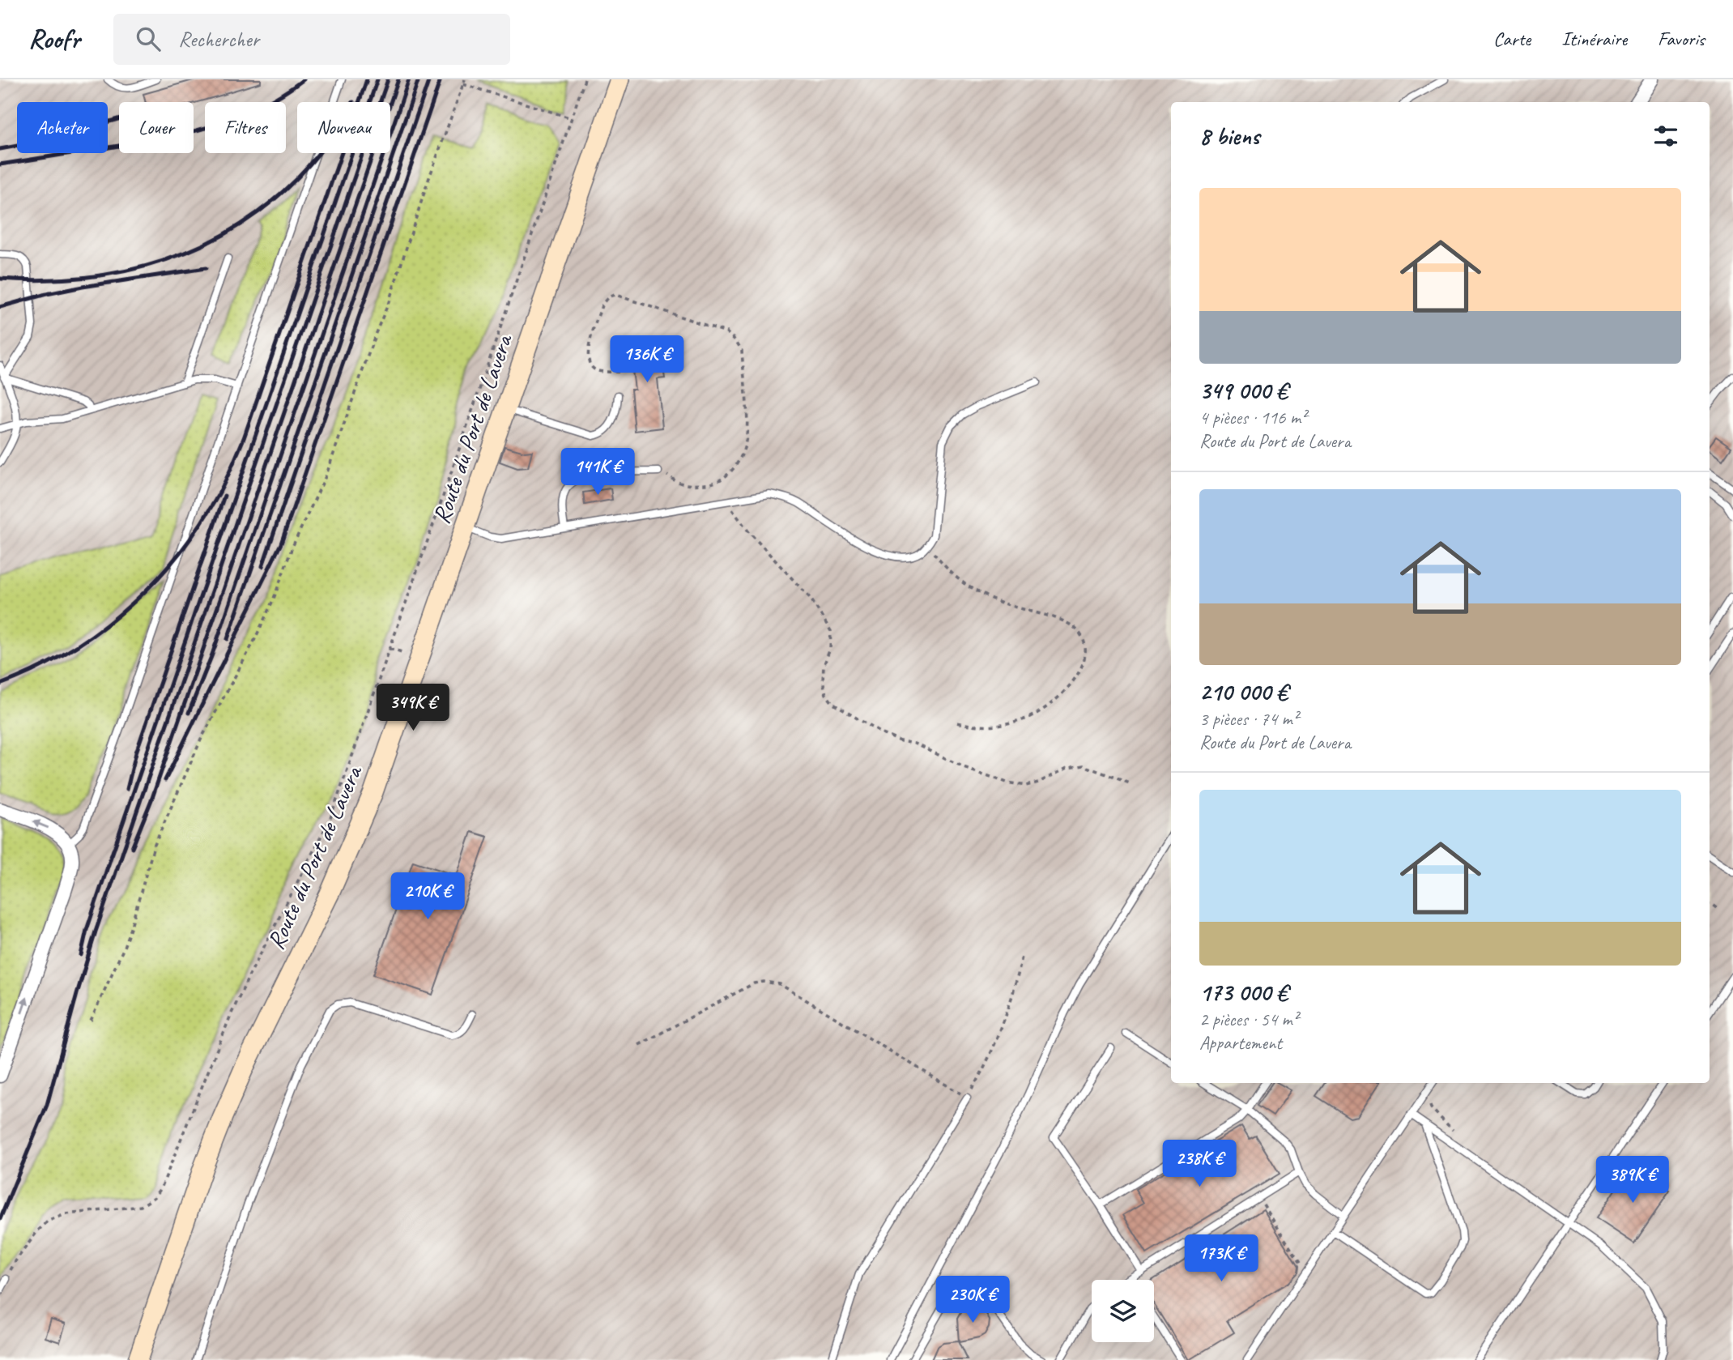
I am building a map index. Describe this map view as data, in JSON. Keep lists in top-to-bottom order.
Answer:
{
  "streets": {
    "street": ["Route du Port de Lavera"]
  },
  "page": {
    "header": "Roofr",
    "search": "Rechercher",
    "nav": ["Carte", "Itinéraire", "Favoris"],
    "chip": [
      "Acheter",
      "Louer",
      "Filtres",
      "Nouveau"
    ],
    "heading": "8 biens",
    "list": [
      {
        "name": "349 000 €",
        "note": "4 pièces · 116 m² · Route du Port de Lavera"
      },
      {
        "name": "210 000 €",
        "note": "3 pièces · 74 m² · Route du Port de Lavera"
      },
      {
        "name": "173 000 €",
        "note": "2 pièces · 54 m² · Appartement"
      }
    ],
    "price": [
      "136K €",
      "141K €",
      "349K €",
      "210K €",
      "238K €",
      "389K €",
      "173K €",
      "230K €"
    ]
  }
}
